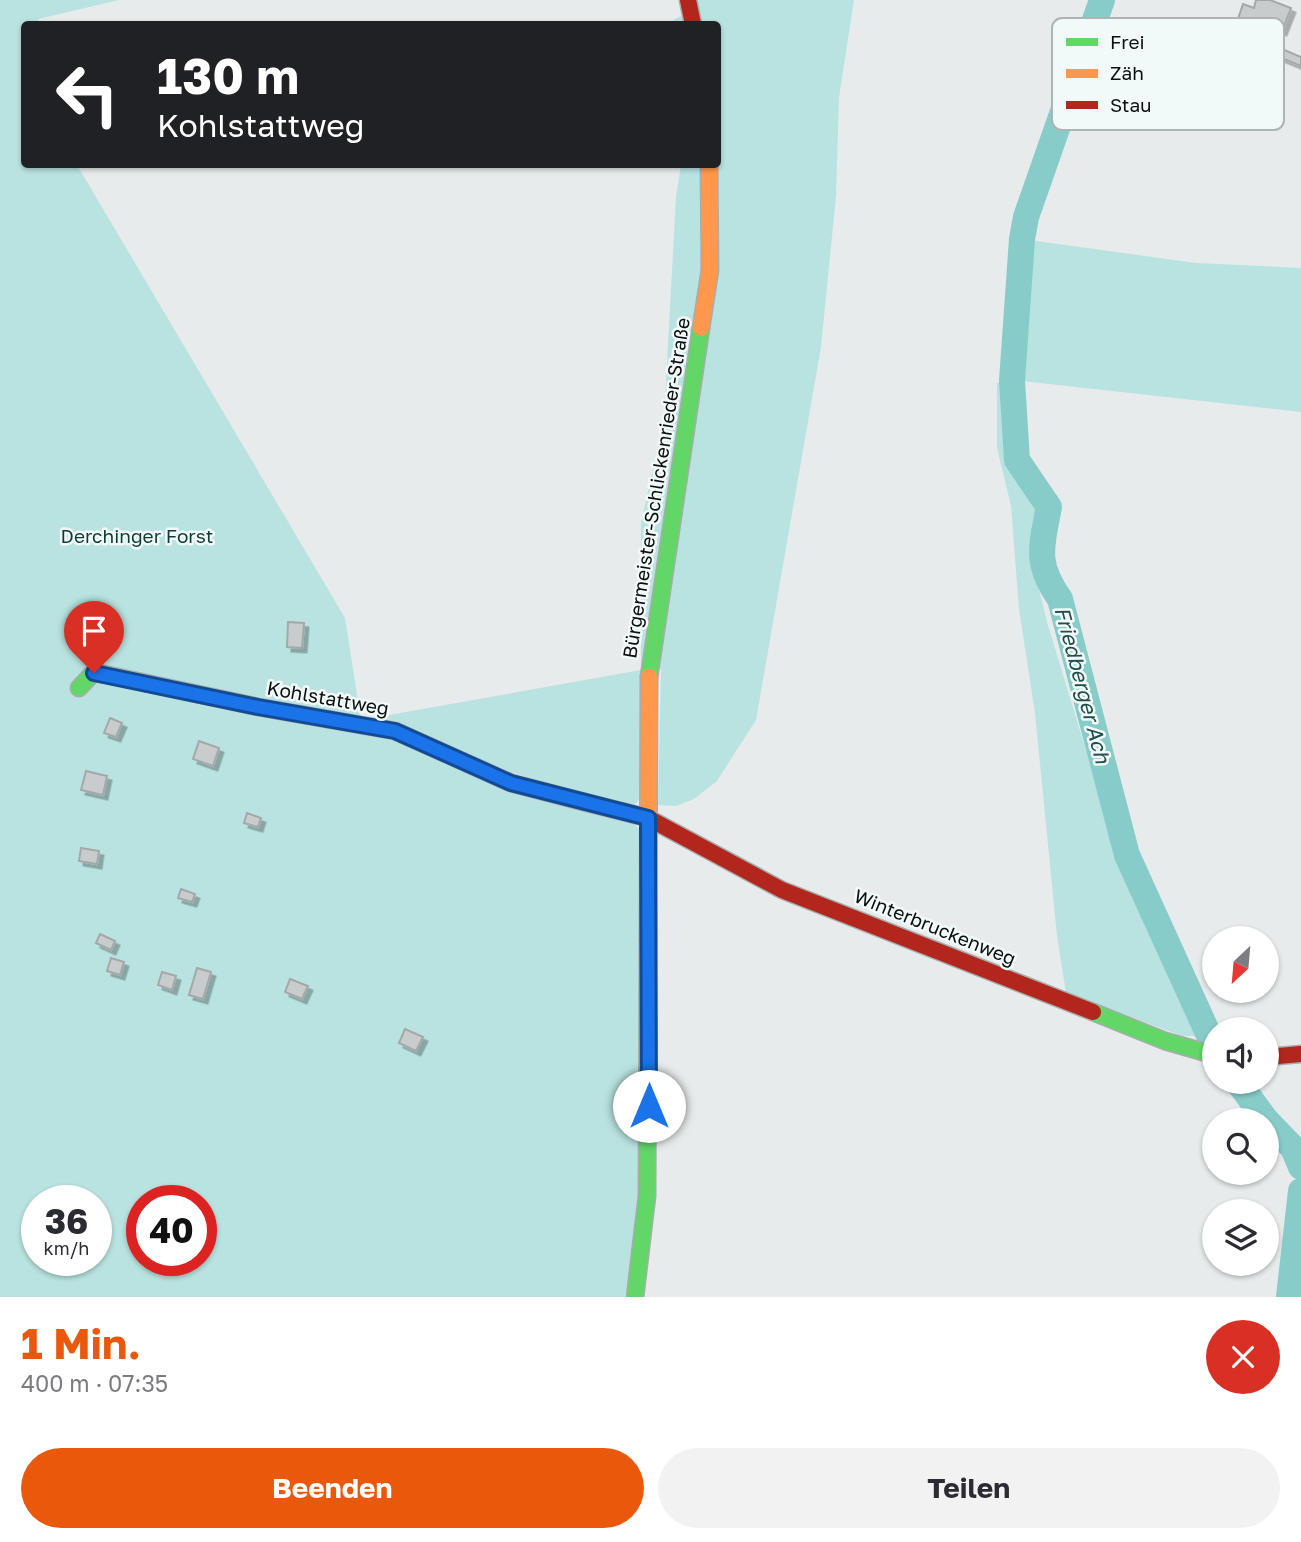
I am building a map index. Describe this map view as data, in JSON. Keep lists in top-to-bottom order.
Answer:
{
  "streets": {
    "street": ["Bürgermeister-Schlickenrieder-Straße", "Kohlstattweg", "Winterbruckenweg"]
  },
  "crossings": [
    ["Bürgermeister-Schlickenrieder-Straße", "Kohlstattweg"],
    ["Bürgermeister-Schlickenrieder-Straße", "Winterbruckenweg"],
    ["Kohlstattweg", "Winterbruckenweg"]
  ],
  "water": ["Friedberger Ach"],
  "parks": ["Derchinger Forst"],
  "legend": ["Frei", "Zäh", "Stau"],
  "north": "bottom left",
  "page": {
    "turn": ["130 m", "Kohlstattweg"],
    "speed": "36 km/h",
    "limit": "40",
    "heading": ["1 Min.", "400 m · 07:35"],
    "buttons": ["Beenden", "Teilen"]
  }
}
